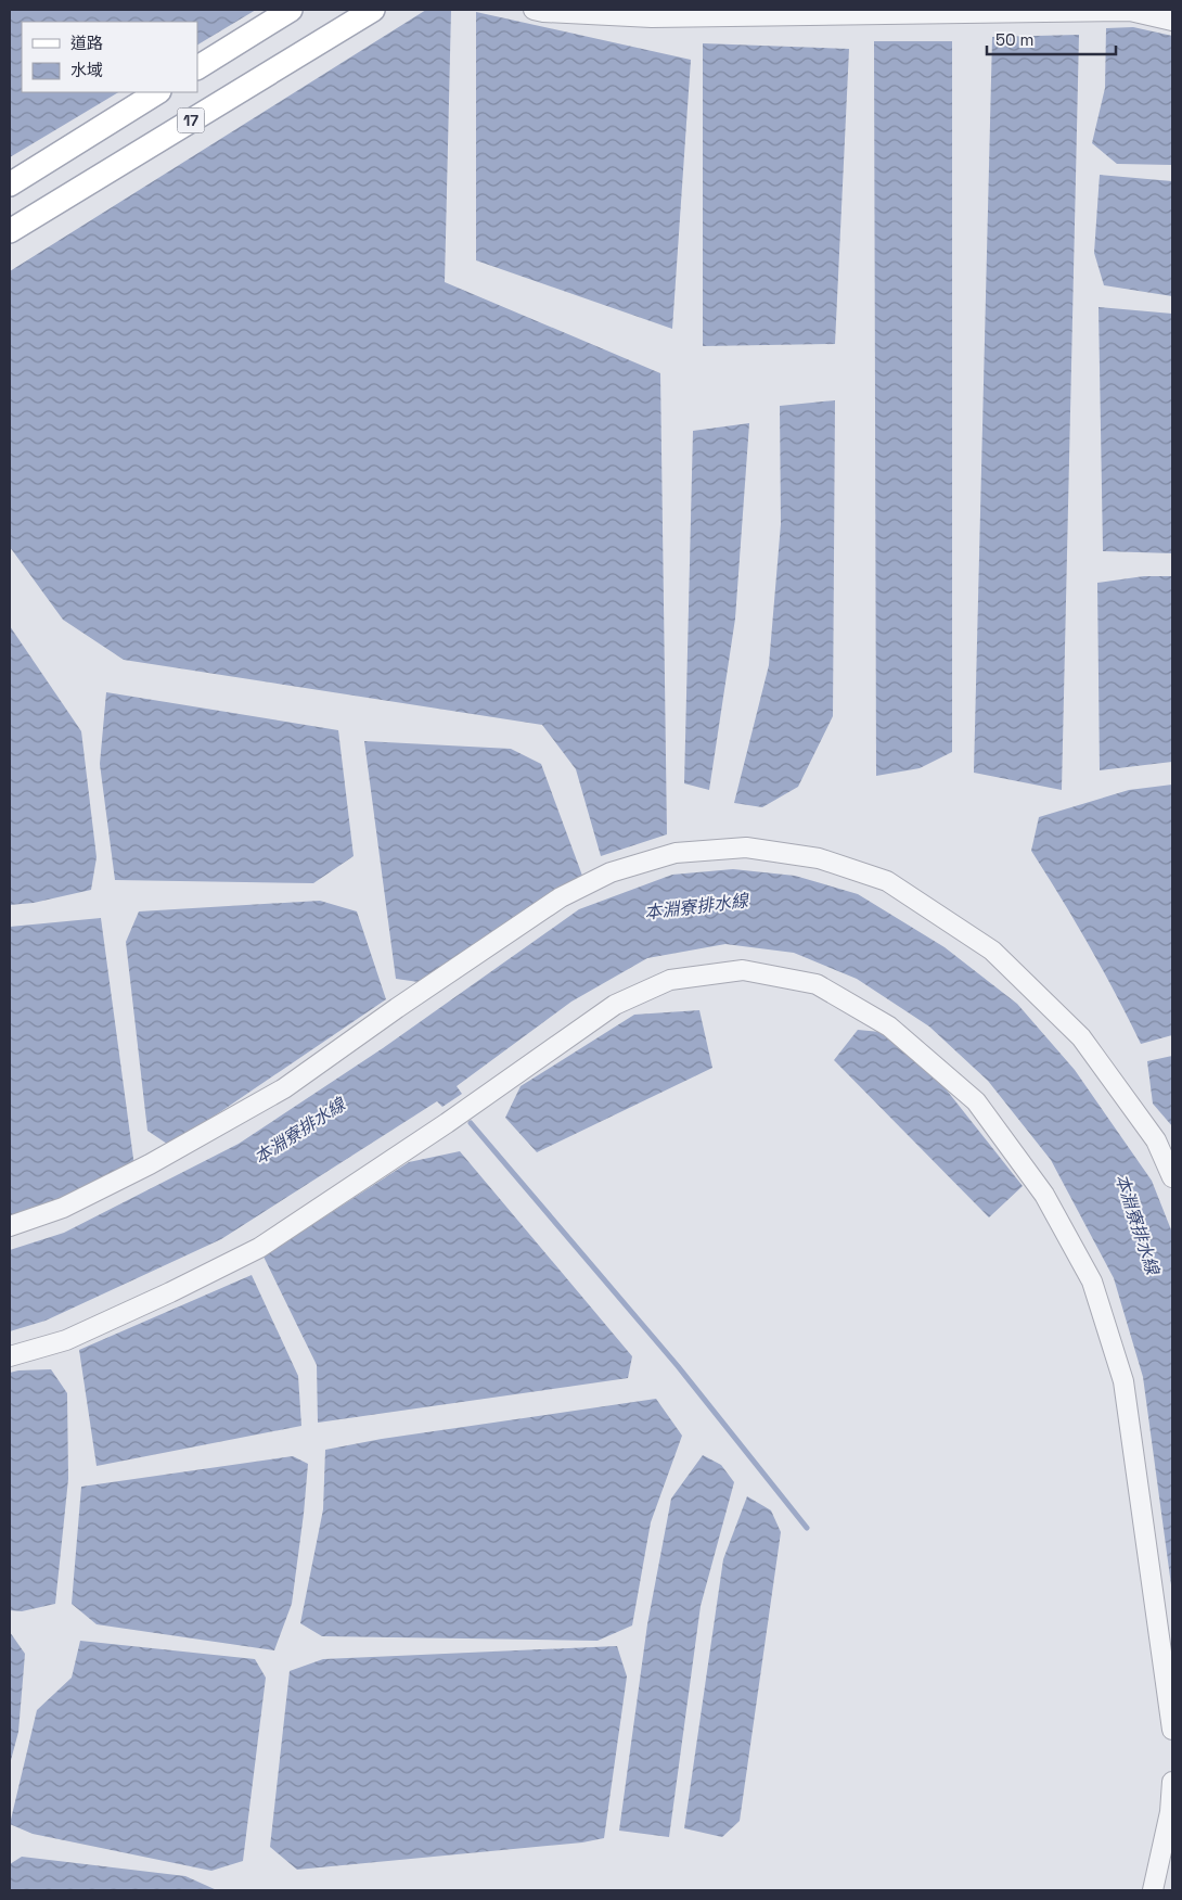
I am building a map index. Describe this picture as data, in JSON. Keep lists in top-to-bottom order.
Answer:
{
  "streets": {
    "main road": ["17"]
  },
  "water": ["本淵寮排水線"],
  "legend": ["道路", "水域"],
  "scale_bar": "50 m"
}
